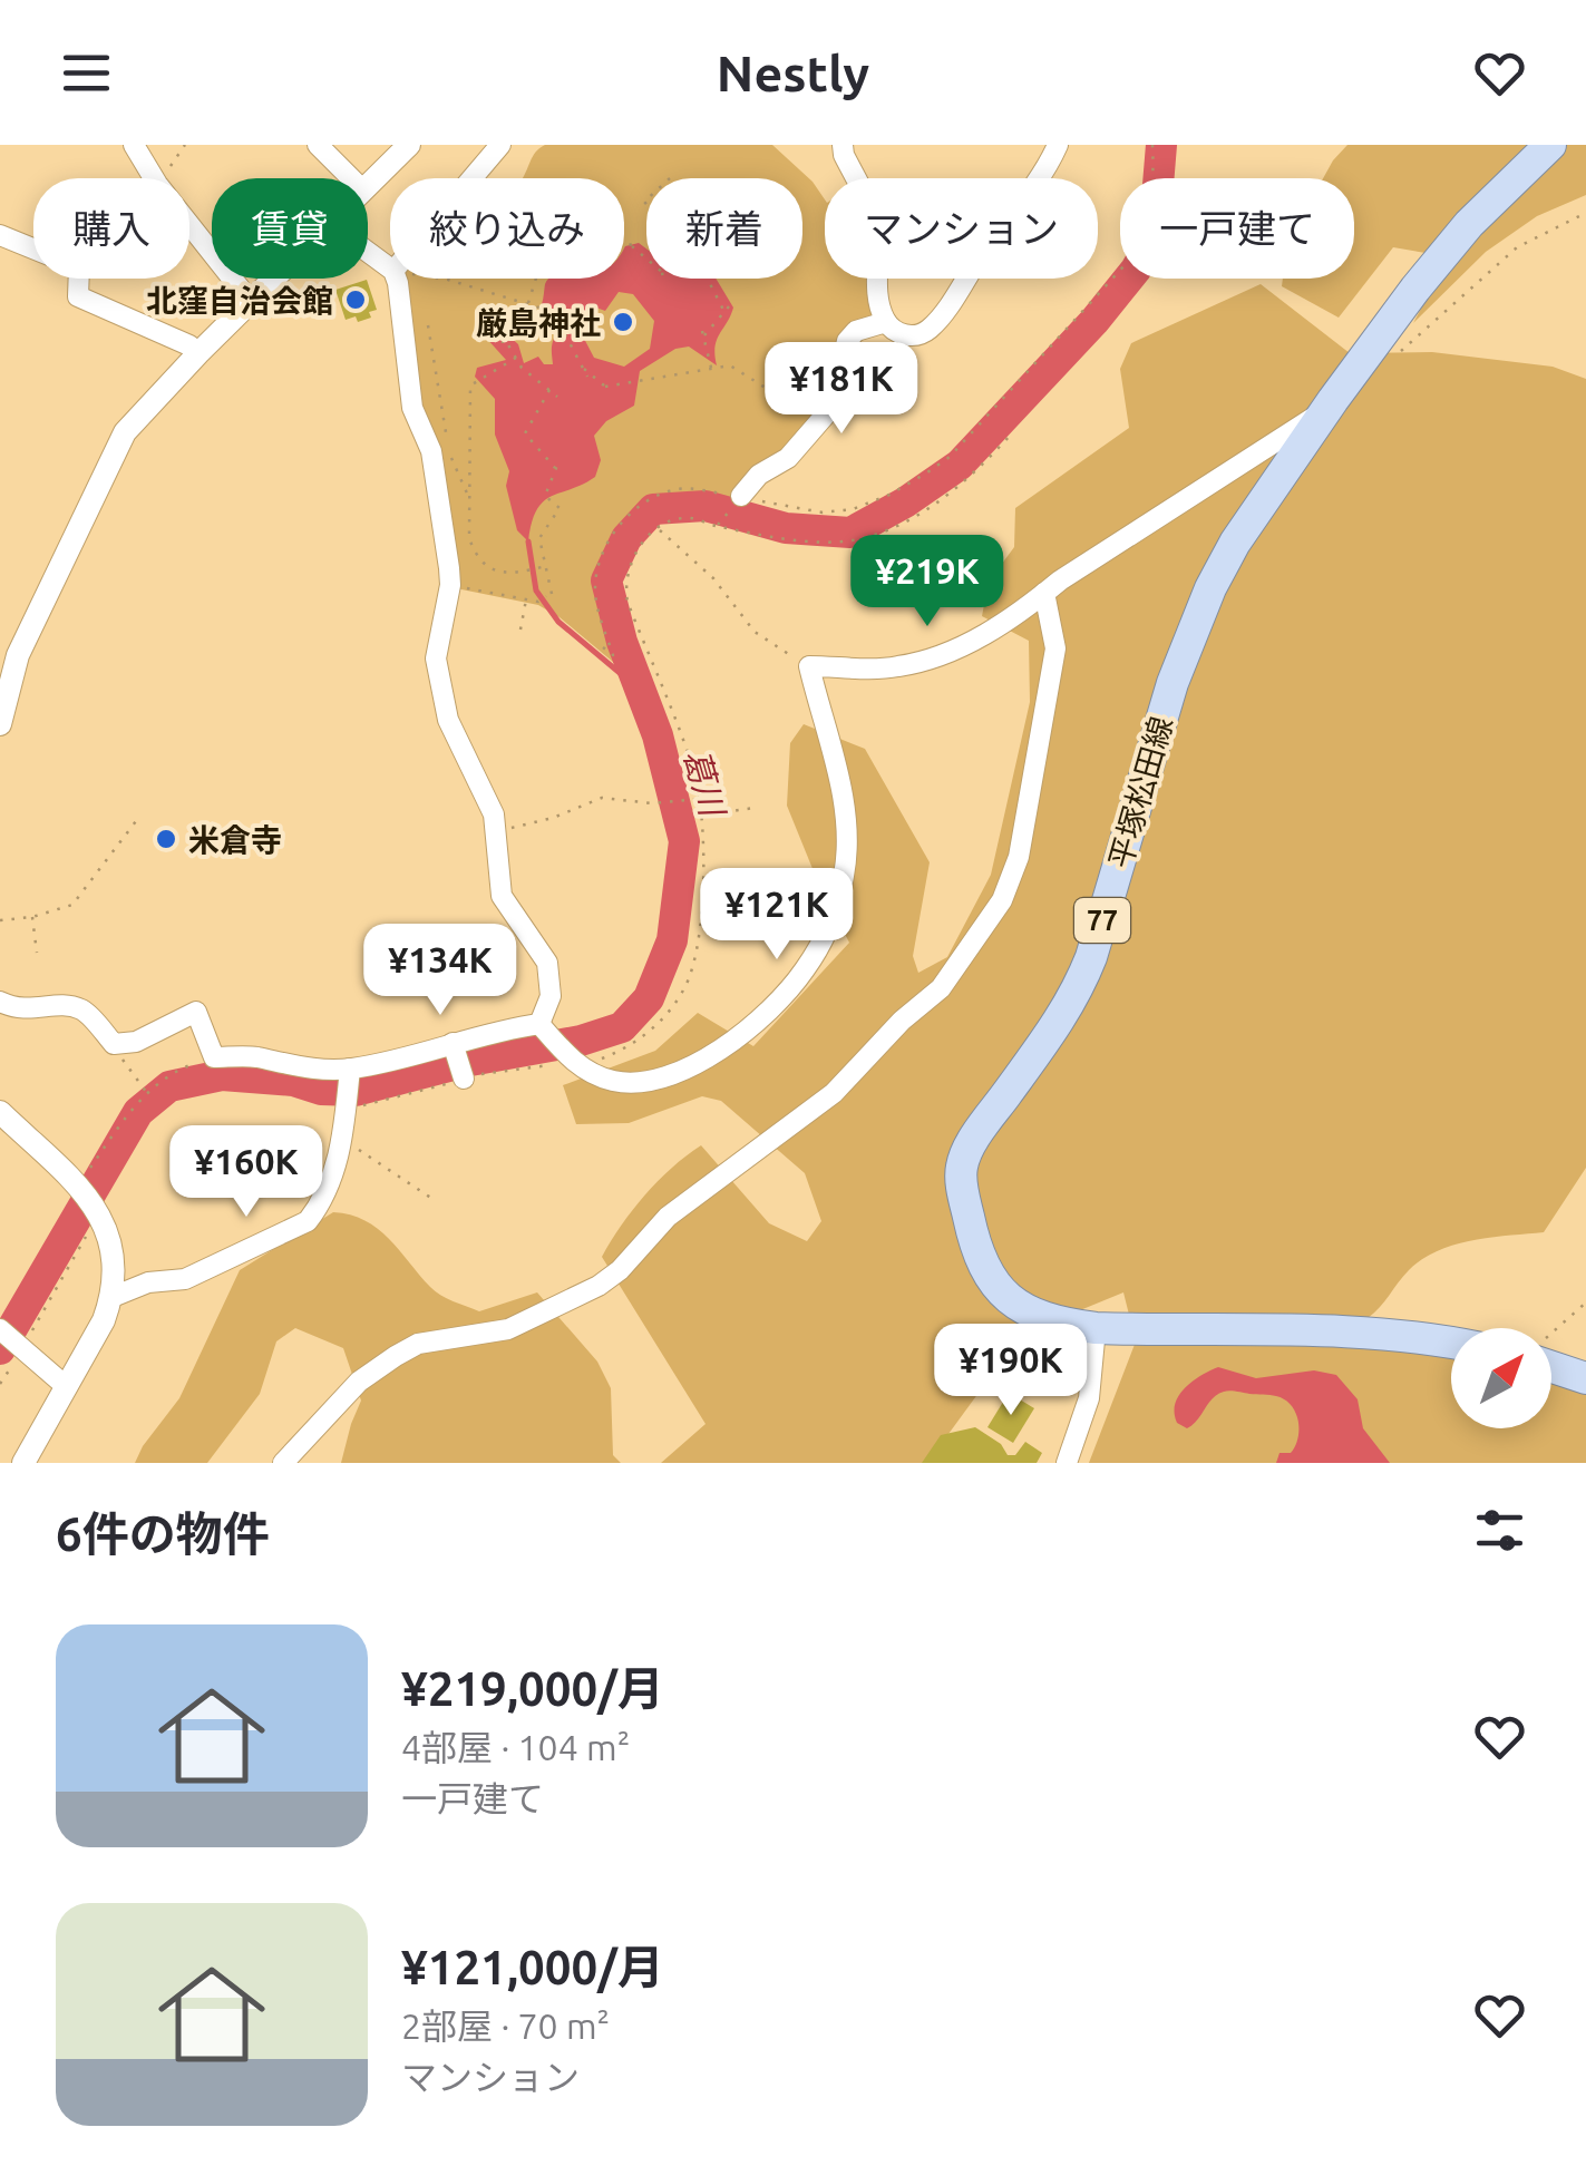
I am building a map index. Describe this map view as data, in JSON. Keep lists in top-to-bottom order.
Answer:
{
  "streets": {
    "main road": ["平塚松田線", "77"]
  },
  "water": ["葛川"],
  "places": ["北窪自治会館", "厳島神社", "米倉寺"],
  "north": "top right",
  "page": {
    "header": "Nestly",
    "chip": [
      "購入",
      "賃貸",
      "絞り込み",
      "新着",
      "マンション",
      "一戸建て"
    ],
    "price": [
      "¥181K",
      "¥219K",
      "¥121K",
      "¥134K",
      "¥160K",
      "¥190K"
    ],
    "heading": "6件の物件",
    "list": [
      {
        "name": "¥219,000/月",
        "note": "4部屋 · 104 m² · 一戸建て"
      },
      {
        "name": "¥121,000/月",
        "note": "2部屋 · 70 m² · マンション"
      }
    ]
  }
}
